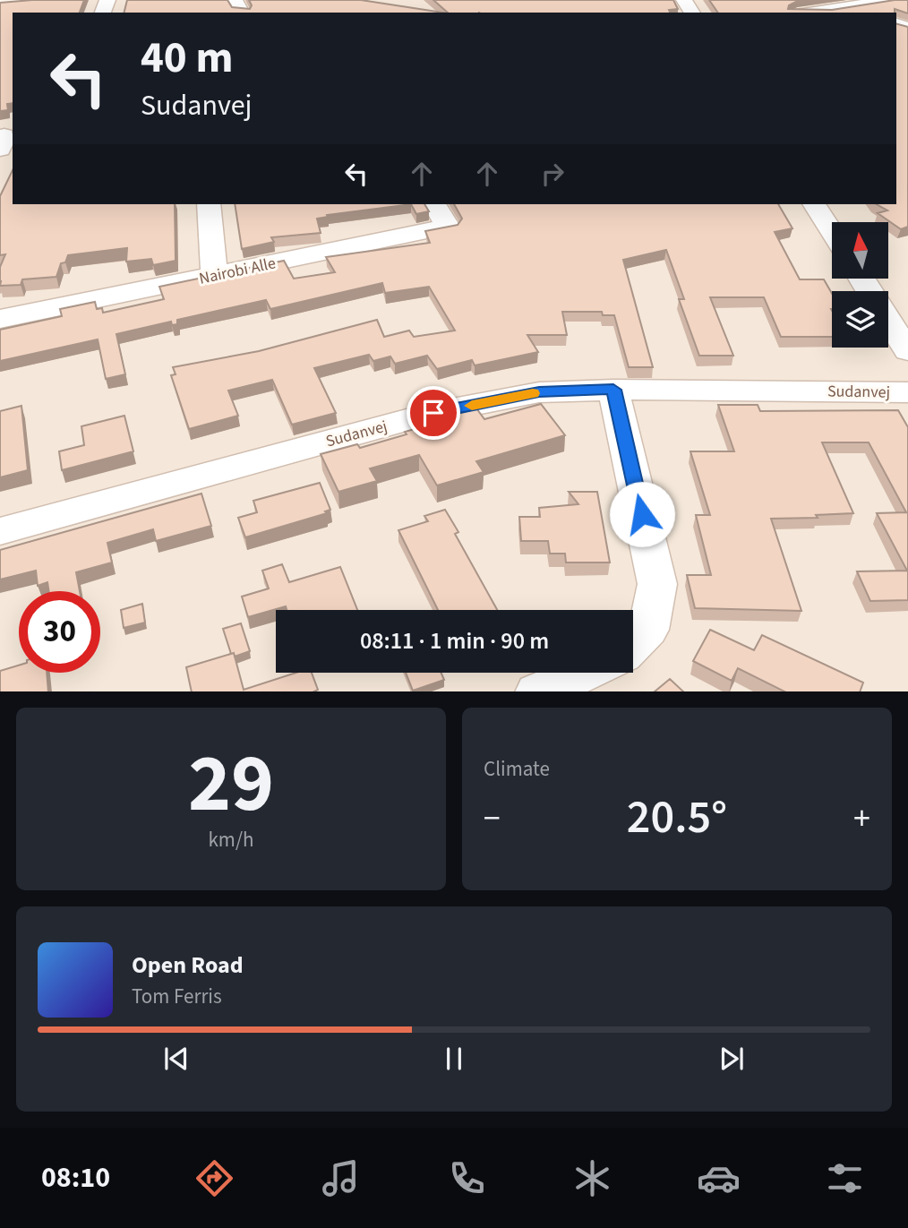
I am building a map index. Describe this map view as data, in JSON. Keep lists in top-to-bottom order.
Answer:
{
  "streets": {
    "street": ["Nairobi Alle", "Sudanvej"]
  },
  "north": "top",
  "page": {
    "turn": ["40 m", "Sudanvej"],
    "limit": "30",
    "trip": "08:11 · 1 min · 90 m",
    "tile": [
      ["29", "km/h"],
      "Climate"
    ],
    "heat": ["−", "20.5°", "+"],
    "song": ["Open Road", "Tom Ferris"],
    "tabs": "08:10"
  }
}
